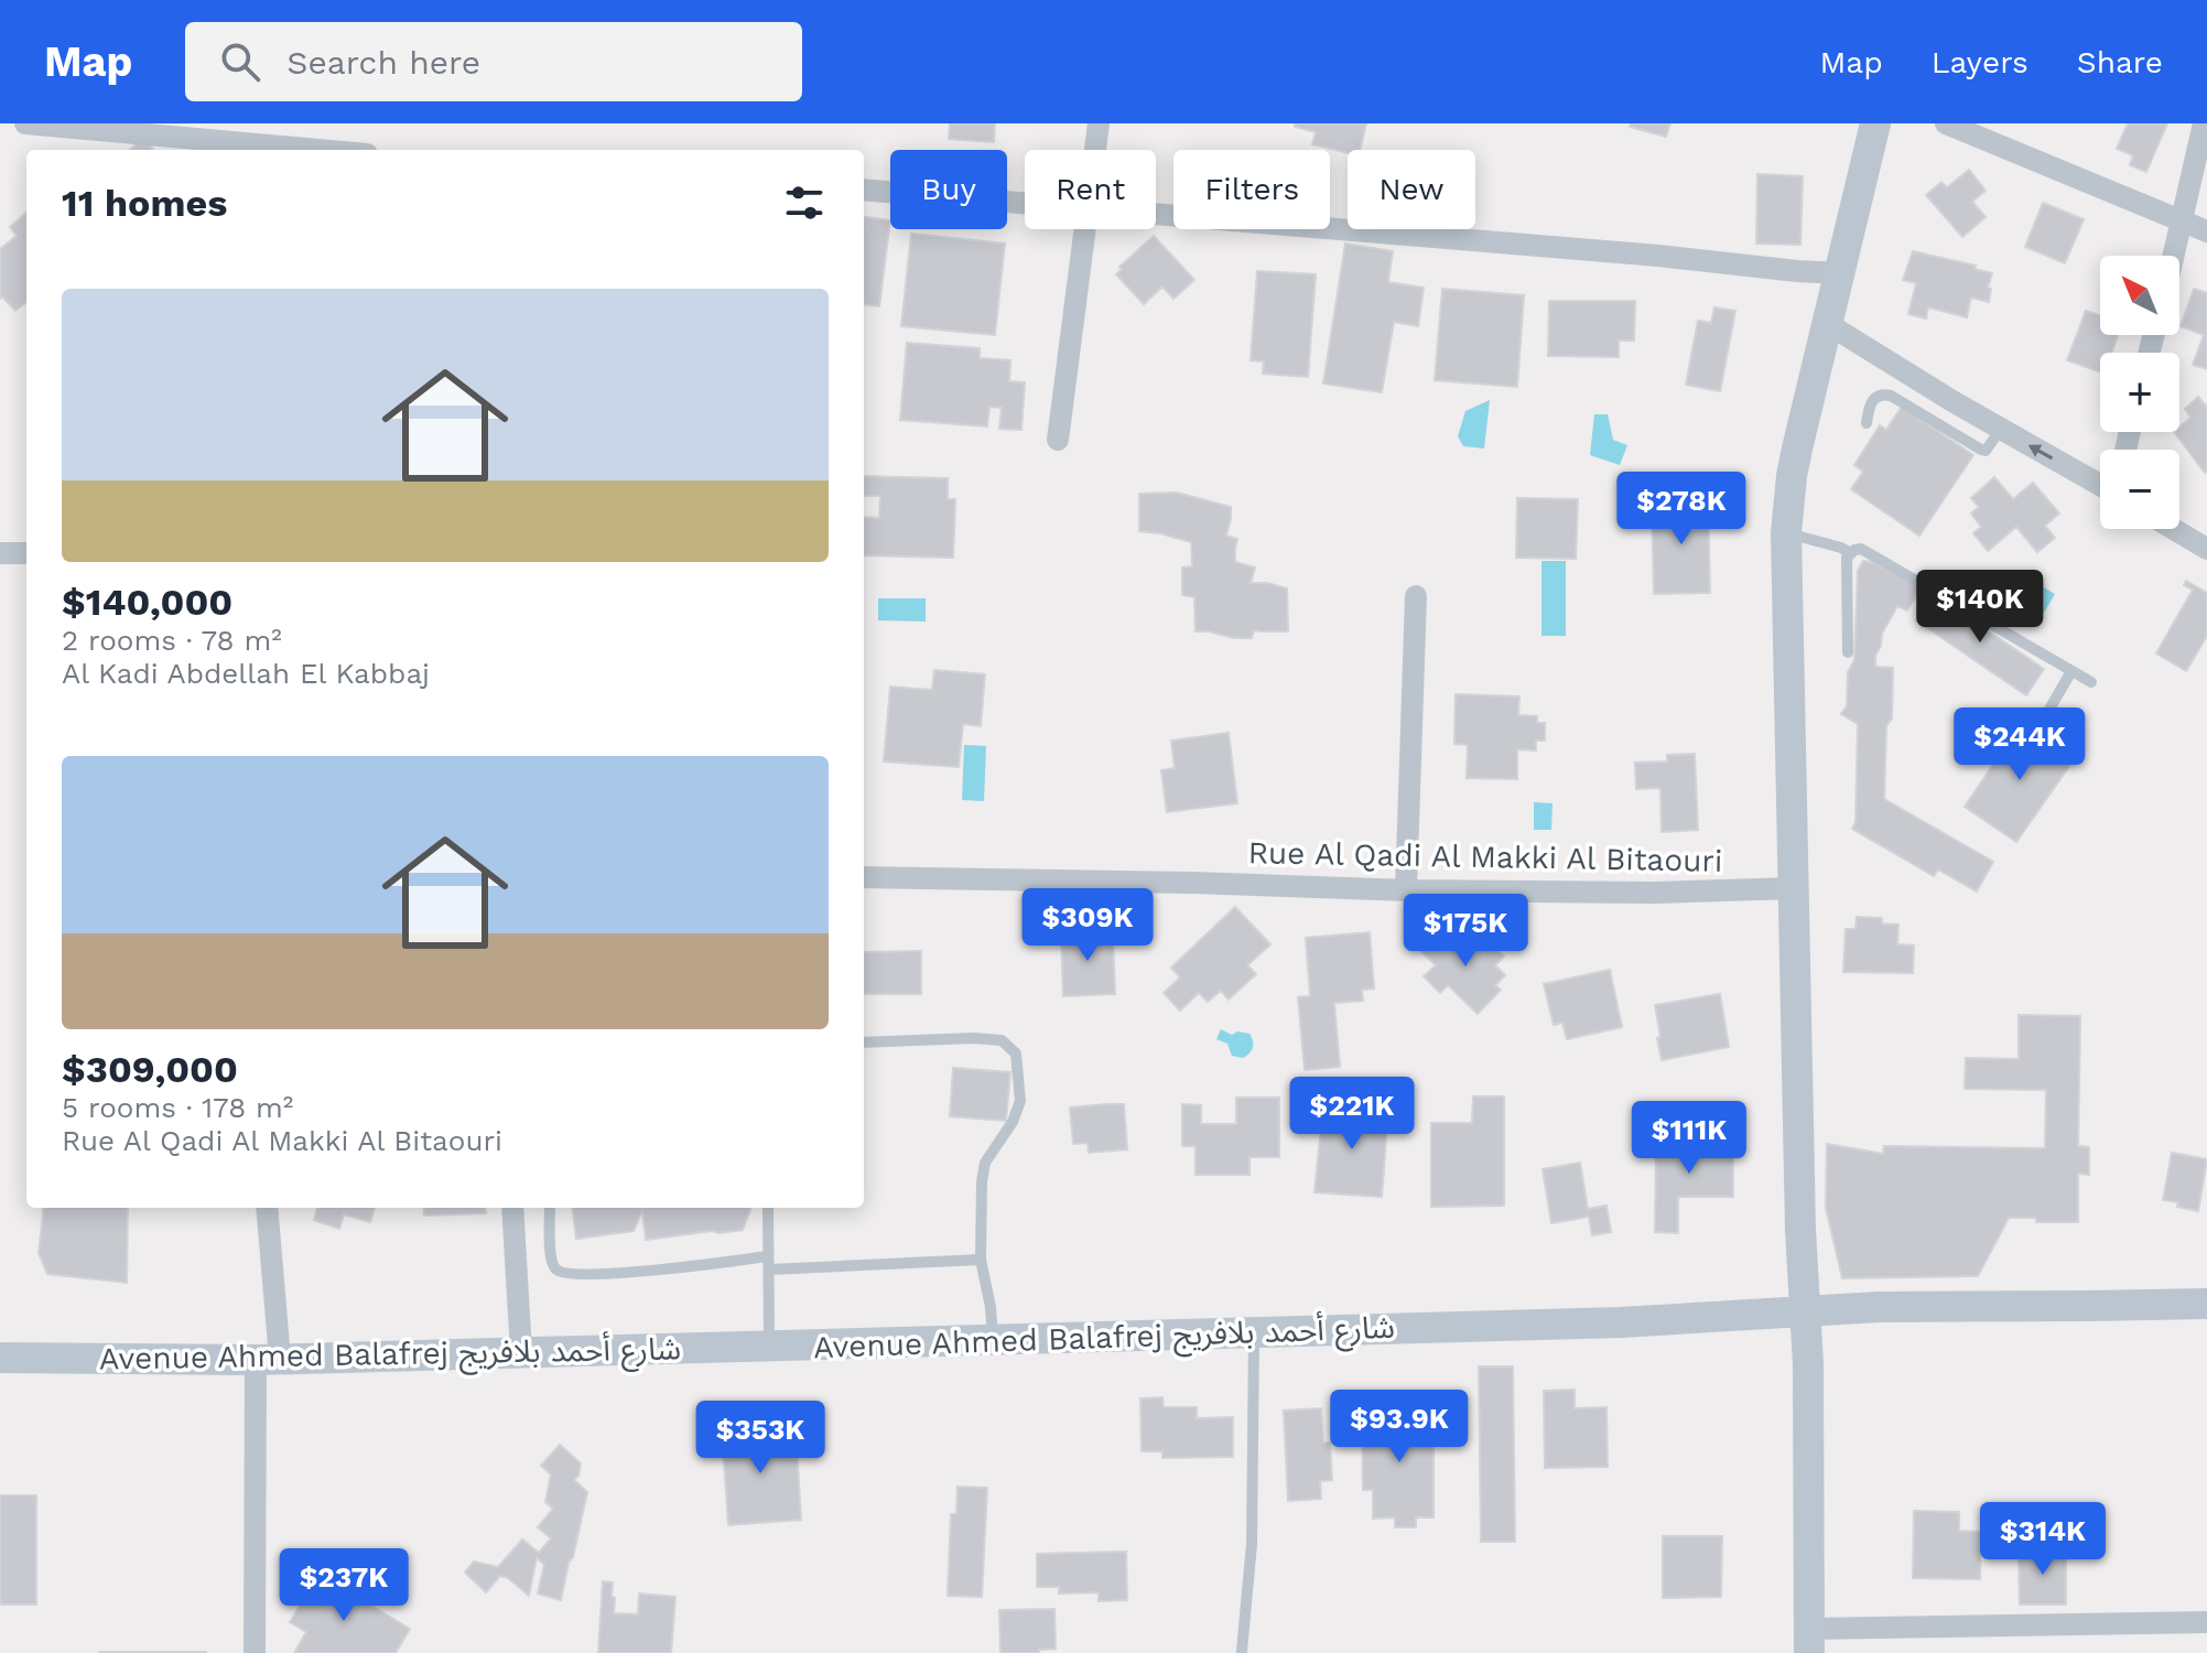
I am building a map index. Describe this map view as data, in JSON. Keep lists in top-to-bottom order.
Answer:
{
  "streets": {
    "main road": ["Avenue Ahmed Balafrej شارع أحمد بلافريج"],
    "street": ["Rue Al Qadi Al Makki Al Bitaouri"]
  },
  "north": "top left",
  "page": {
    "header": "Map",
    "search": "Search here",
    "nav": ["Map", "Layers", "Share"],
    "chip": [
      "Buy",
      "Rent",
      "Filters",
      "New"
    ],
    "heading": "11 homes",
    "map_buttons": ["+", "−"],
    "list": [
      {
        "name": "$140,000",
        "note": "2 rooms · 78 m² · Al Kadi Abdellah El Kabbaj"
      },
      {
        "name": "$309,000",
        "note": "5 rooms · 178 m² · Rue Al Qadi Al Makki Al Bitaouri"
      }
    ],
    "price": [
      "$278K",
      "$140K",
      "$244K",
      "$309K",
      "$175K",
      "$221K",
      "$111K",
      "$93.9K",
      "$353K",
      "$314K",
      "$237K"
    ]
  }
}
